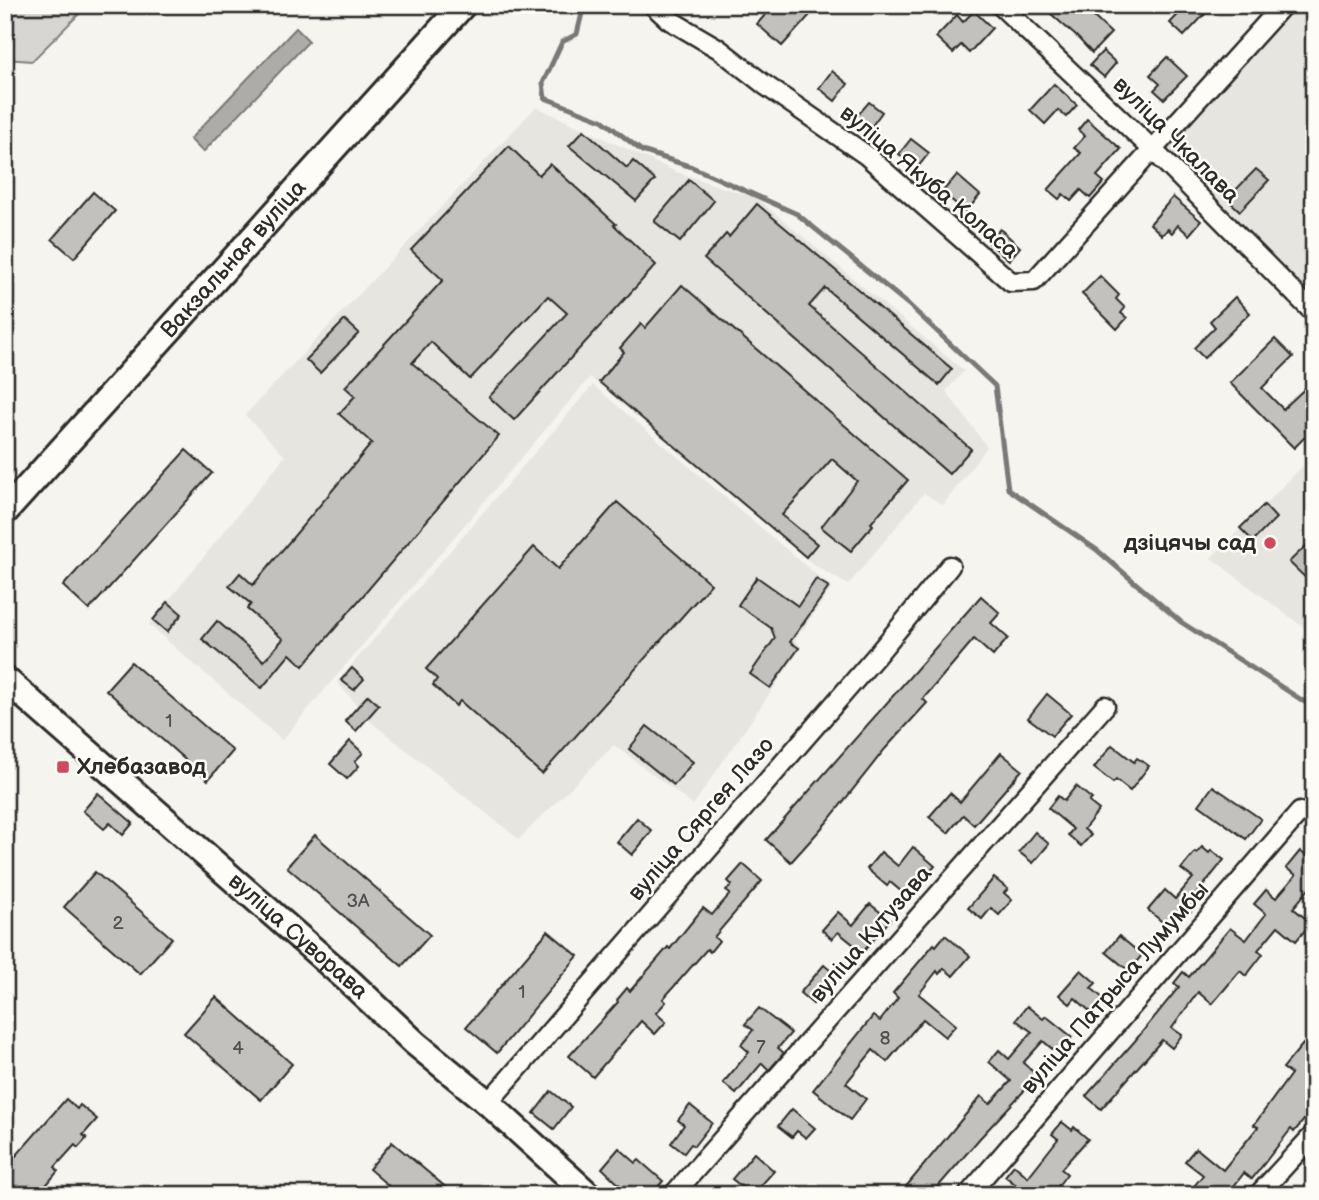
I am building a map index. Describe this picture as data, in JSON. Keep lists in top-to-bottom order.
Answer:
{
  "streets": {
    "main road": ["Вакзальная вуліца", "вуліца Суворава"],
    "street": [
      "вуліца Чкалава",
      "вуліца Якуба Коласа",
      "вуліца Сяргея Лазо",
      "вуліца Кутузава",
      "вуліца Патрыса Лумумбы"
    ]
  },
  "crossings": [
    ["вуліца Чкалава", "вуліца Якуба Коласа"],
    ["вуліца Сяргея Лазо", "вуліца Суворава"]
  ],
  "places": {
    "other": ["дзіцячы сад"],
    "transit": ["Хлебазавод"]
  },
  "house_numbers": [
    "1",
    "3А",
    "2",
    "1",
    "8",
    "7",
    "4"
  ]
}
